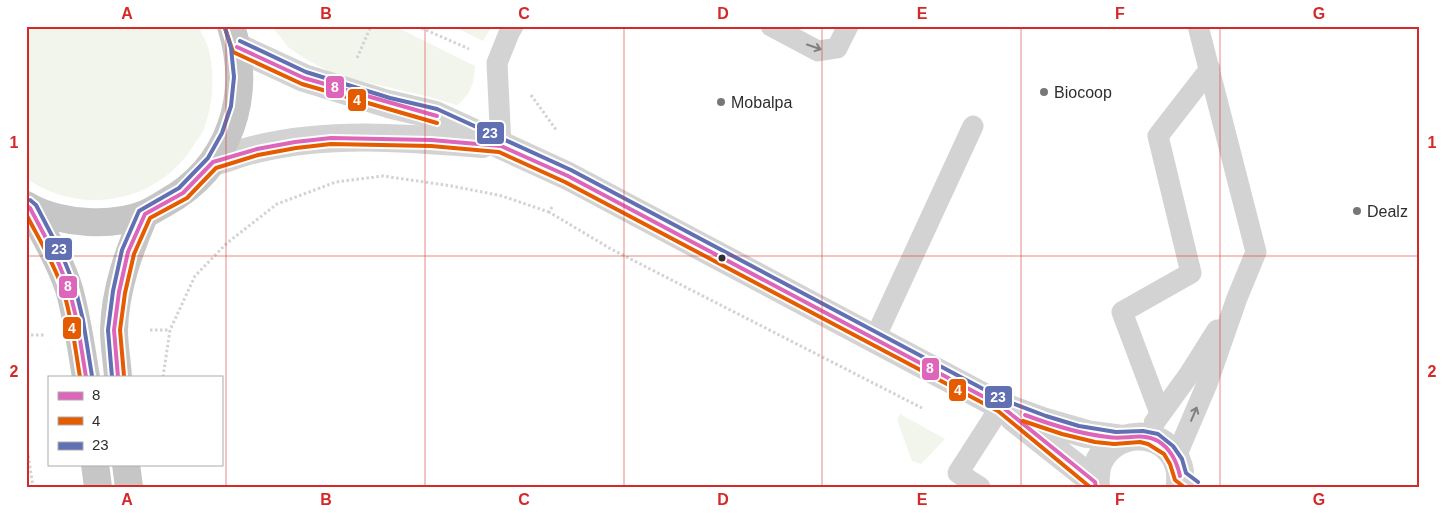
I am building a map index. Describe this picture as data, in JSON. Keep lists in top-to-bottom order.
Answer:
{
  "places": ["Biocoop", "Mobalpa", "Dealz"],
  "lines": ["transit line 4", "transit line 23", "transit line 8"],
  "legend": ["8", "4", "23"],
  "grid": {
    "columns": [
      "A",
      "B",
      "C",
      "D",
      "E",
      "F",
      "G"
    ],
    "rows": ["1", "2"]
  }
}
